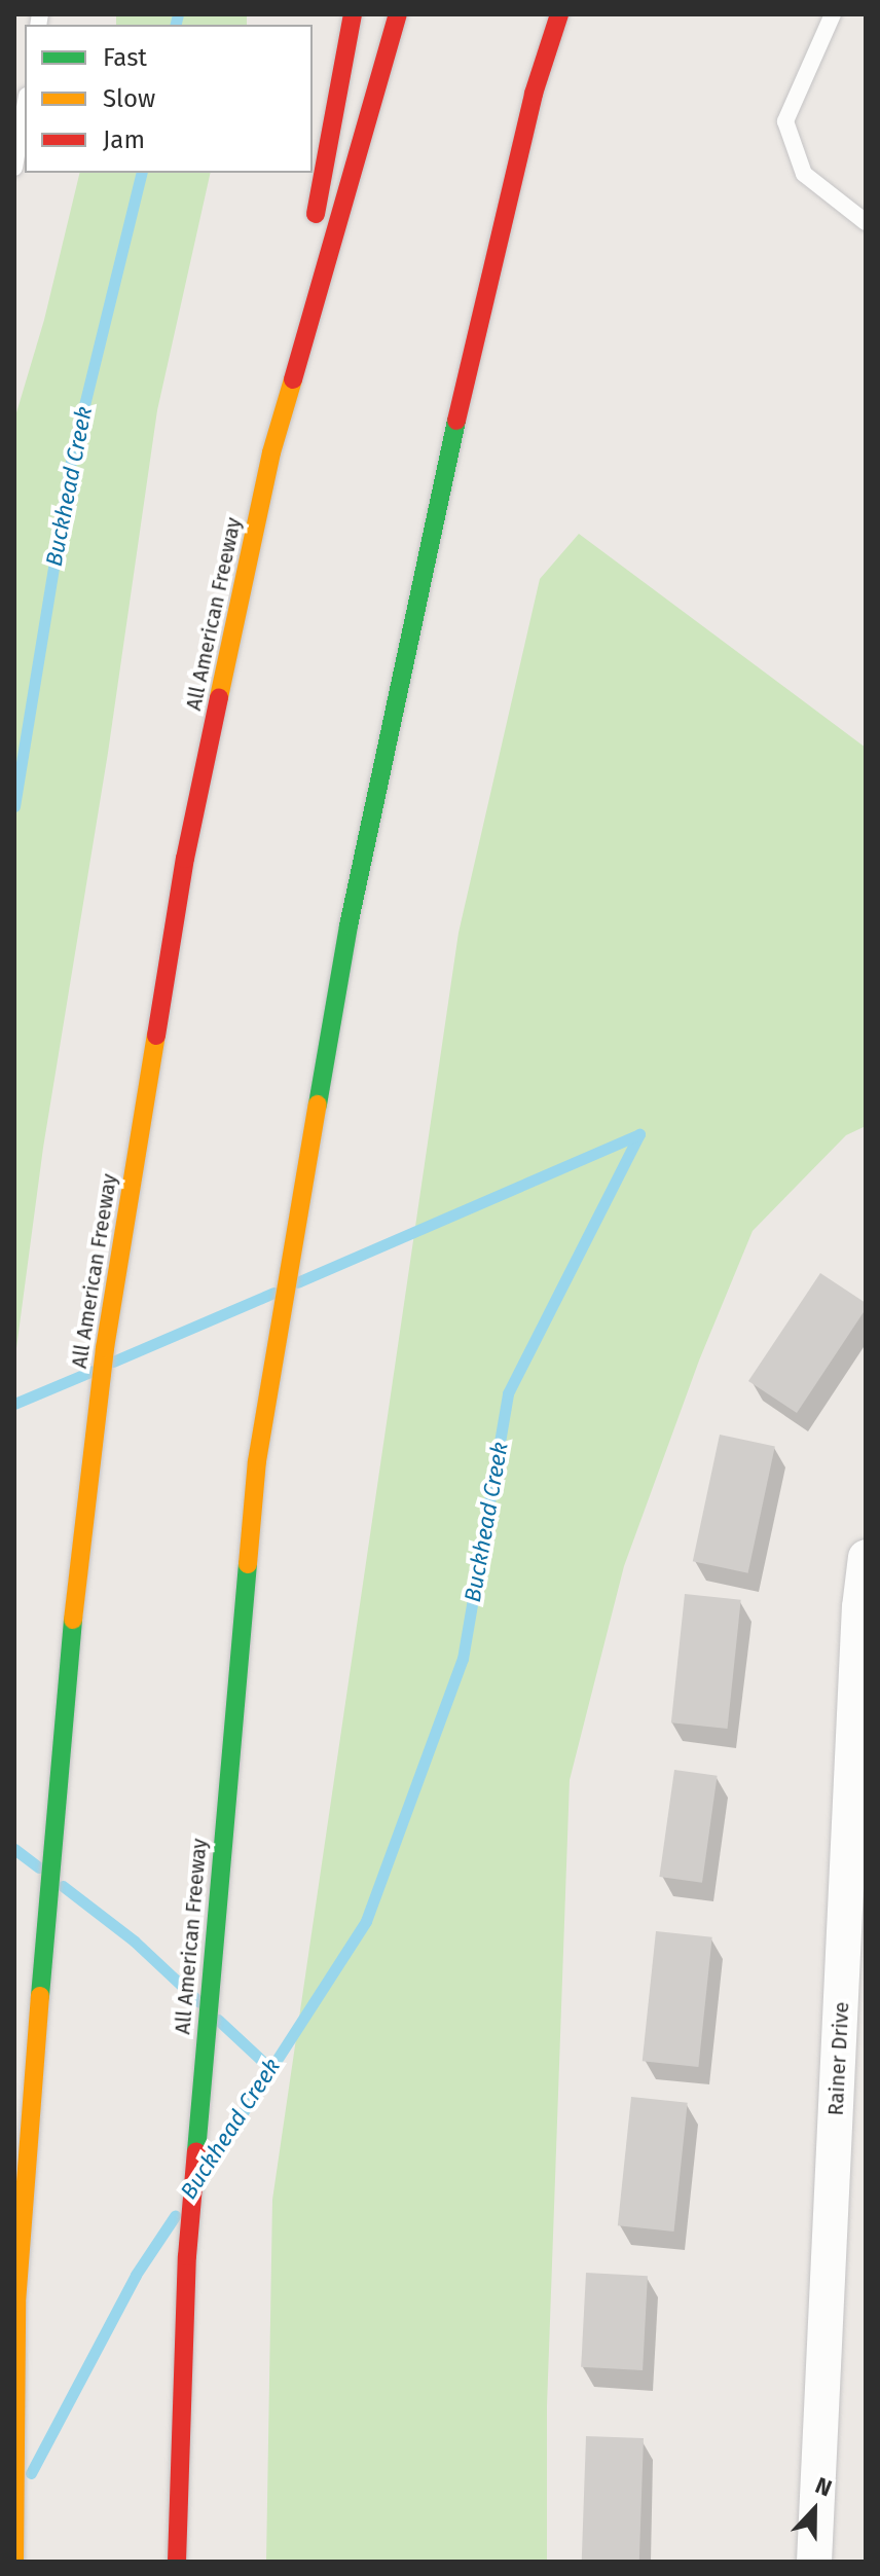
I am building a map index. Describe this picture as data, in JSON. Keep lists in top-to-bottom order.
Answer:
{
  "streets": {
    "highway": ["All American Freeway"],
    "street": ["Rainer Drive"]
  },
  "water": ["Buckhead Creek"],
  "legend": ["Fast", "Slow", "Jam"],
  "north": "top"
}
